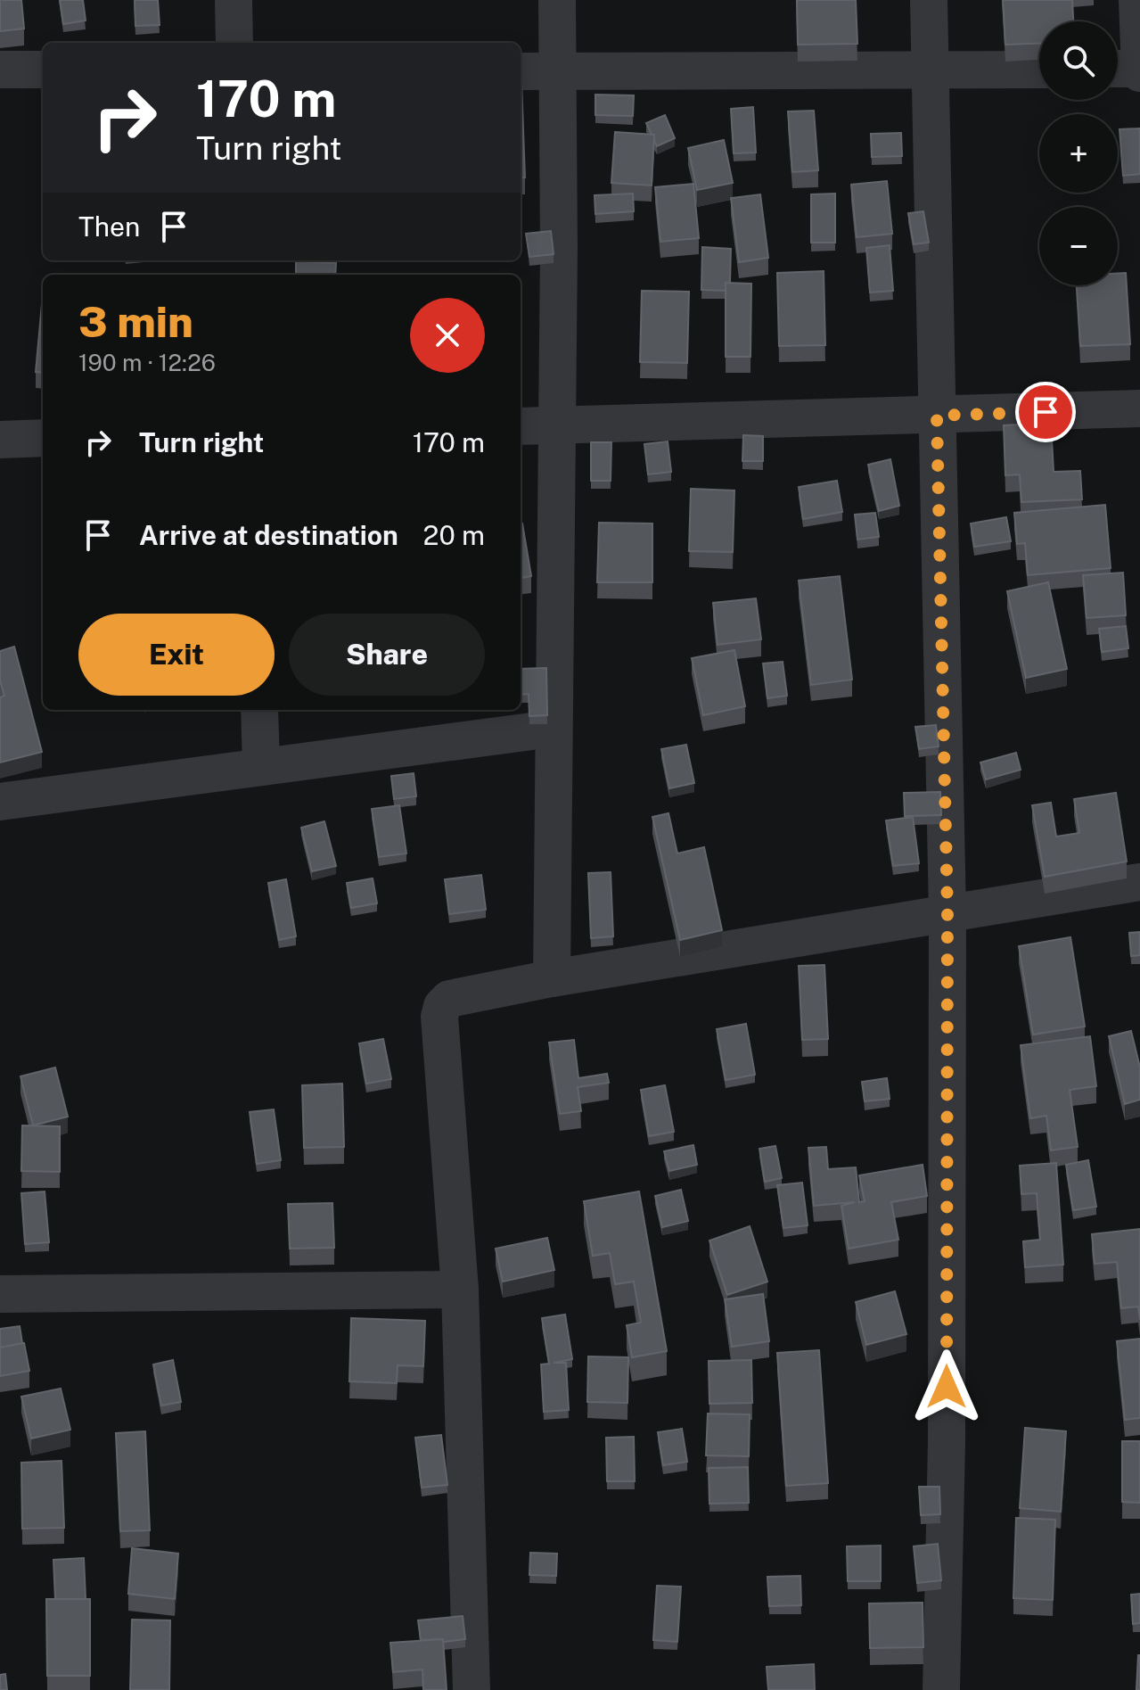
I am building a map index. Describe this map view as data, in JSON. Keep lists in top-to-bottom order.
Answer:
{
  "page": {
    "map_buttons": ["+", "−"],
    "turn": ["170 m", "Turn right"],
    "then": "Then",
    "heading": ["3 min", "190 m · 12:26"],
    "list": [
      {
        "name": "Turn right",
        "value": "170 m"
      },
      {
        "name": "Arrive at destination",
        "value": "20 m"
      }
    ],
    "buttons": ["Exit", "Share"]
  }
}
